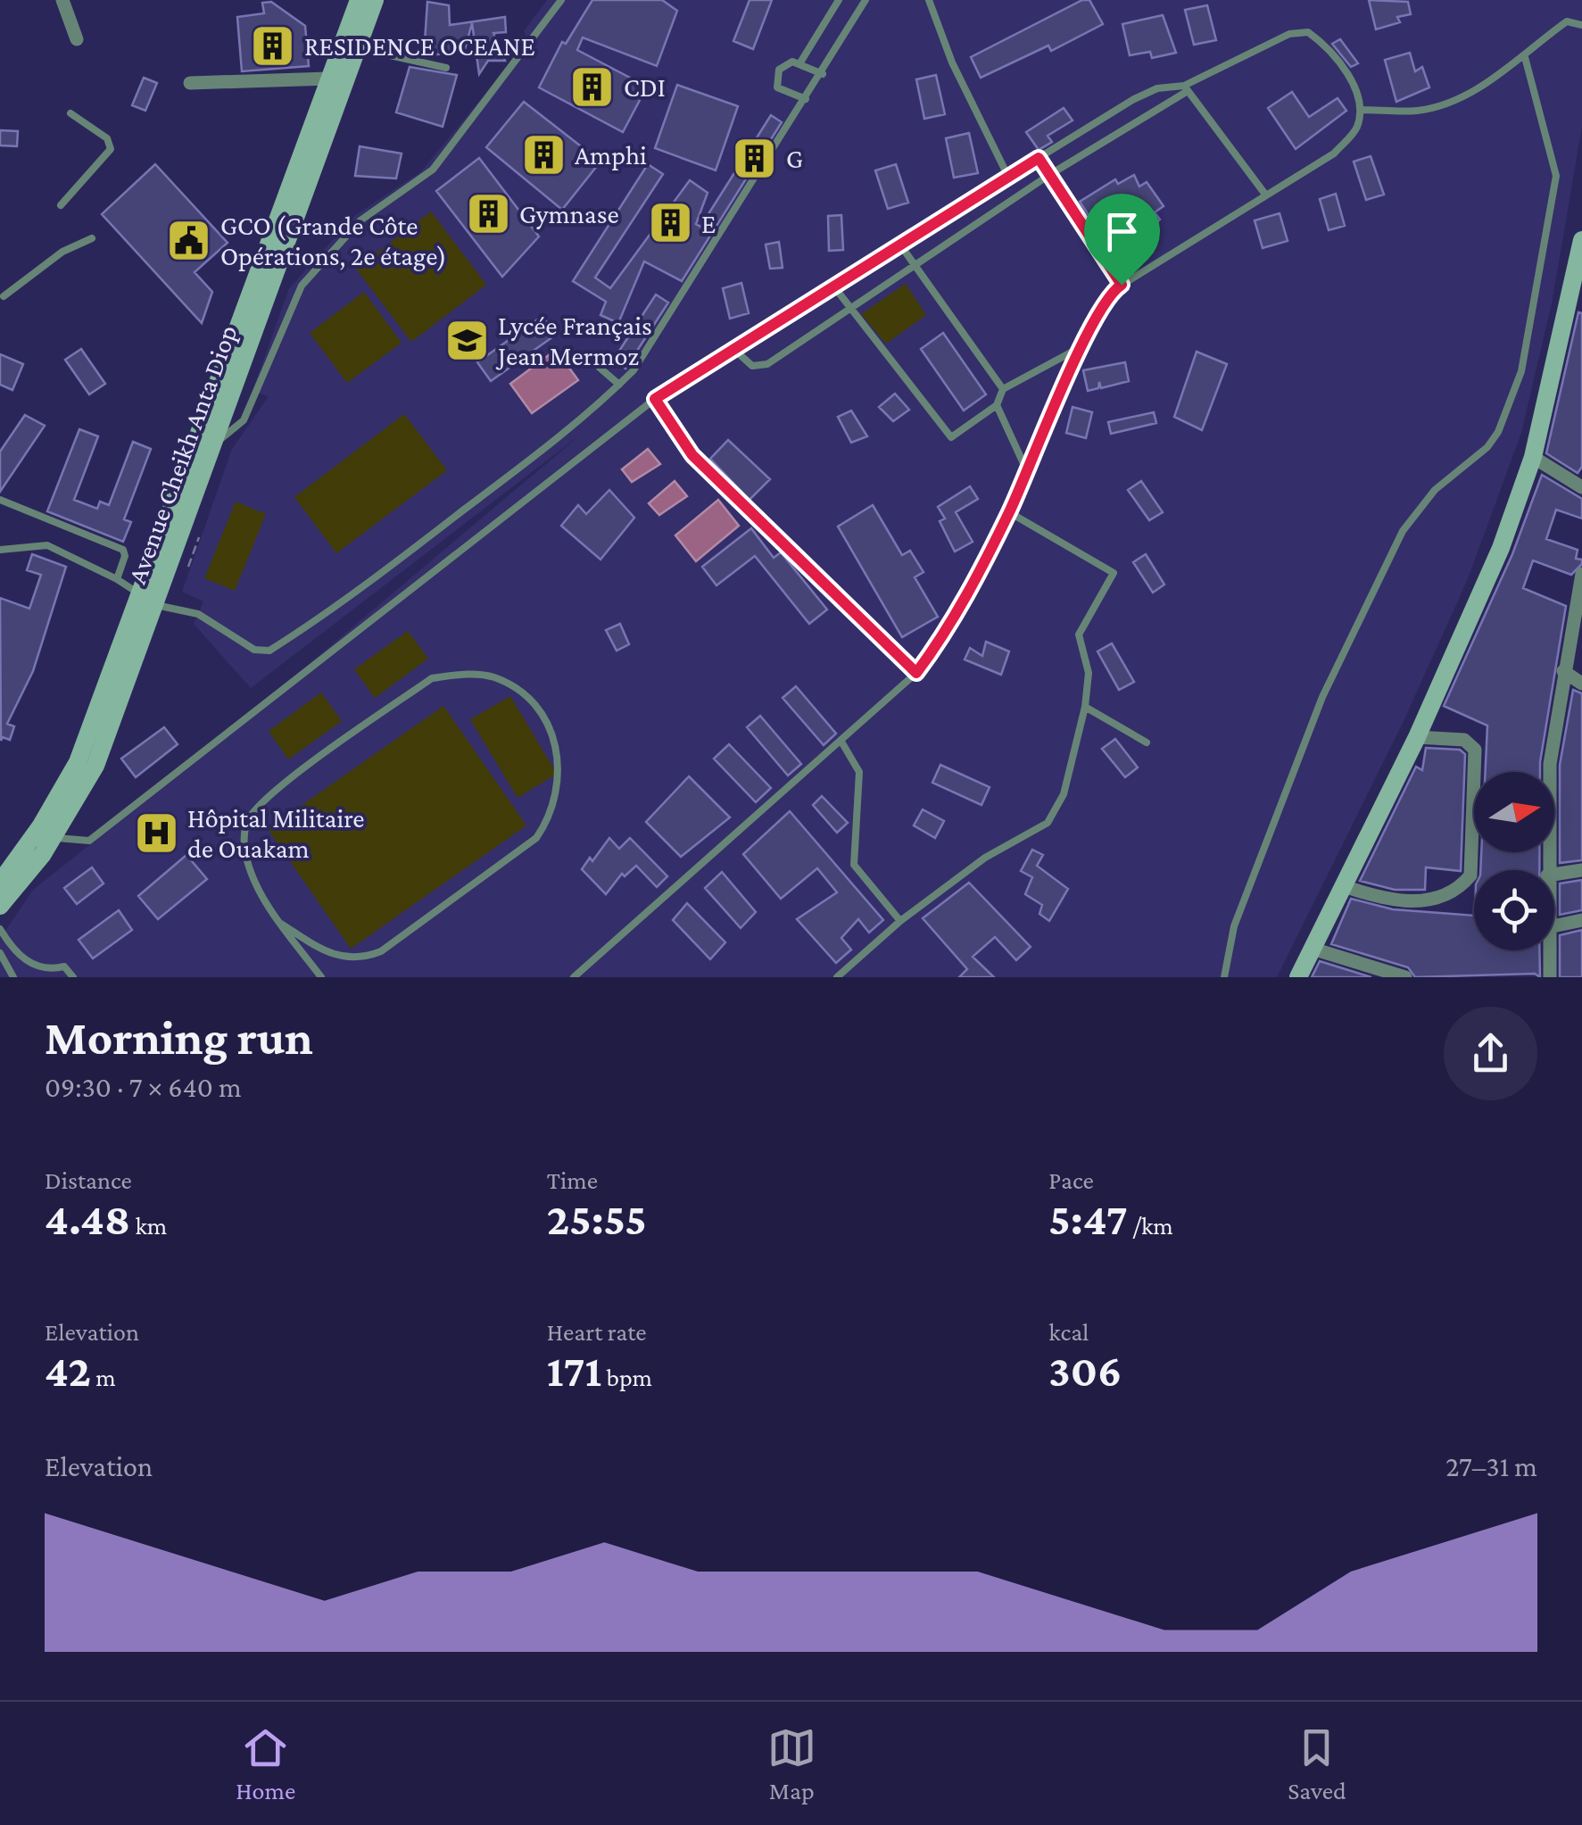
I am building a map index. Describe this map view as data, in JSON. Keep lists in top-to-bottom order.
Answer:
{
  "streets": {
    "street": ["Avenue Cheikh Anta Diop"]
  },
  "places": {
    "building": [
      "RESIDENCE OCEANE",
      "CDI",
      "Amphi",
      "G",
      "Gymnase",
      "E"
    ],
    "public building": ["GCO (Grande Côte Opérations, 2e étage)"],
    "school or university": ["Lycée Français Jean Mermoz"],
    "hospital": ["Hôpital Militaire de Ouakam"]
  },
  "north": "right",
  "page": {
    "heading": ["Morning run", "09:30 · 7 × 640 m"],
    "stats": [
      ["Distance", "4.48 km"],
      ["Time", "25:55"],
      ["Pace", "5:47 /km"],
      ["Elevation", "42 m"],
      ["Heart rate", "171 bpm"],
      ["kcal", "306"]
    ],
    "chart": ["Elevation", "27–31 m"],
    "tabs": ["Home", "Map", "Saved"]
  }
}
